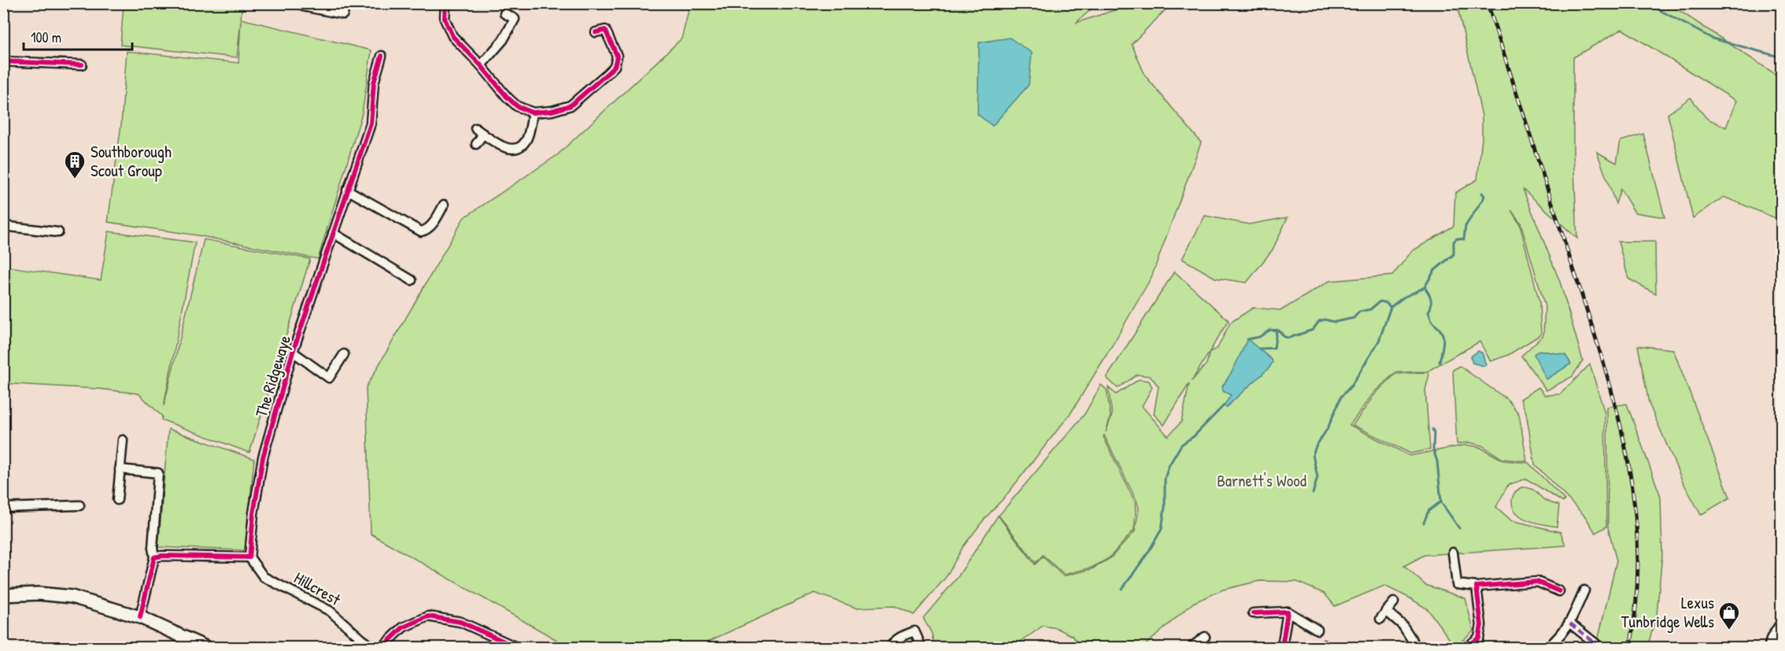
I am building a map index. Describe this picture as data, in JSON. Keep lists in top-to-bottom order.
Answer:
{
  "streets": {
    "street": ["The Ridgewaye", "Hillcrest"]
  },
  "crossings": [
    ["The Ridgewaye", "Hillcrest"]
  ],
  "parks": ["Barnett's Wood"],
  "places": {
    "building": ["Southborough Scout Group"],
    "shop": ["Lexus Tunbridge Wells"]
  },
  "scale_bar": "100 m"
}
